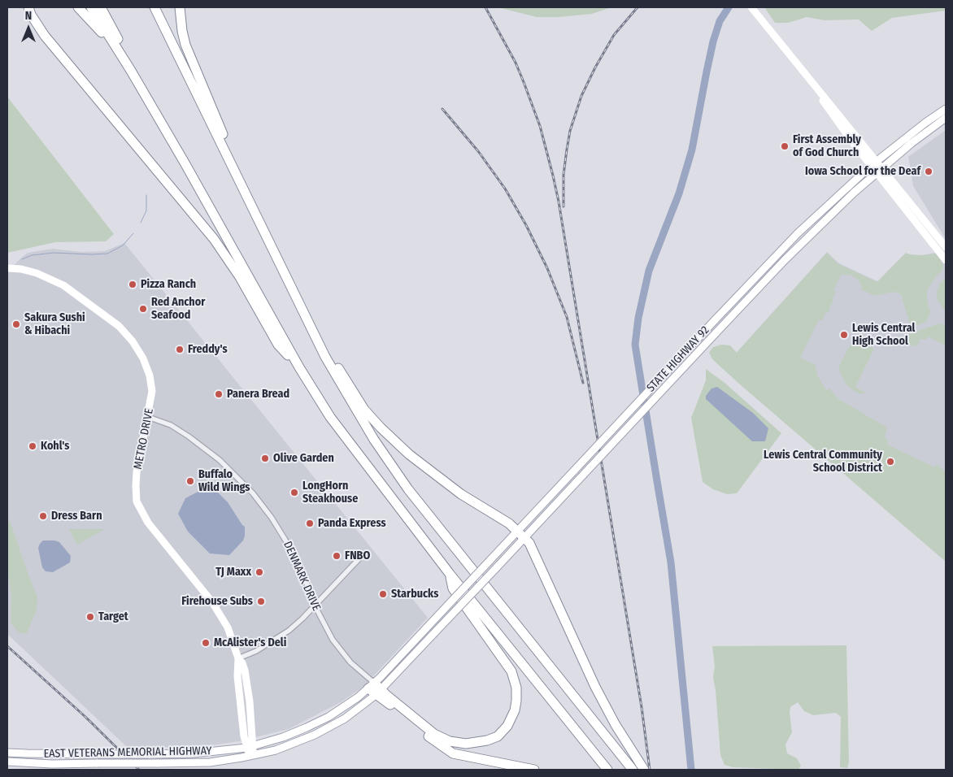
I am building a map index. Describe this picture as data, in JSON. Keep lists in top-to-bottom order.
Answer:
{
  "streets": {
    "main road": ["STATE HIGHWAY 92", "METRO DRIVE", "EAST VETERANS MEMORIAL HIGHWAY"],
    "street": ["DENMARK DRIVE"]
  },
  "crossings": [
    ["STATE HIGHWAY 92", "EAST VETERANS MEMORIAL HIGHWAY"],
    ["METRO DRIVE", "DENMARK DRIVE"],
    ["METRO DRIVE", "EAST VETERANS MEMORIAL HIGHWAY"],
    ["DENMARK DRIVE", "EAST VETERANS MEMORIAL HIGHWAY"]
  ],
  "places": [
    "First Assembly of God Church",
    "Iowa School for the Deaf",
    "Pizza Ranch",
    "Red Anchor Seafood",
    "Sakura Sushi & Hibachi",
    "Lewis Central High School",
    "Freddy's",
    "Panera Bread",
    "Kohl's",
    "Olive Garden",
    "Lewis Central Community School District",
    "Buffalo Wild Wings",
    "LongHorn Steakhouse",
    "Dress Barn",
    "Panda Express",
    "FNBO",
    "TJ Maxx",
    "Starbucks",
    "Firehouse Subs",
    "Target",
    "McAlister's Deli"
  ],
  "north": "top"
}
